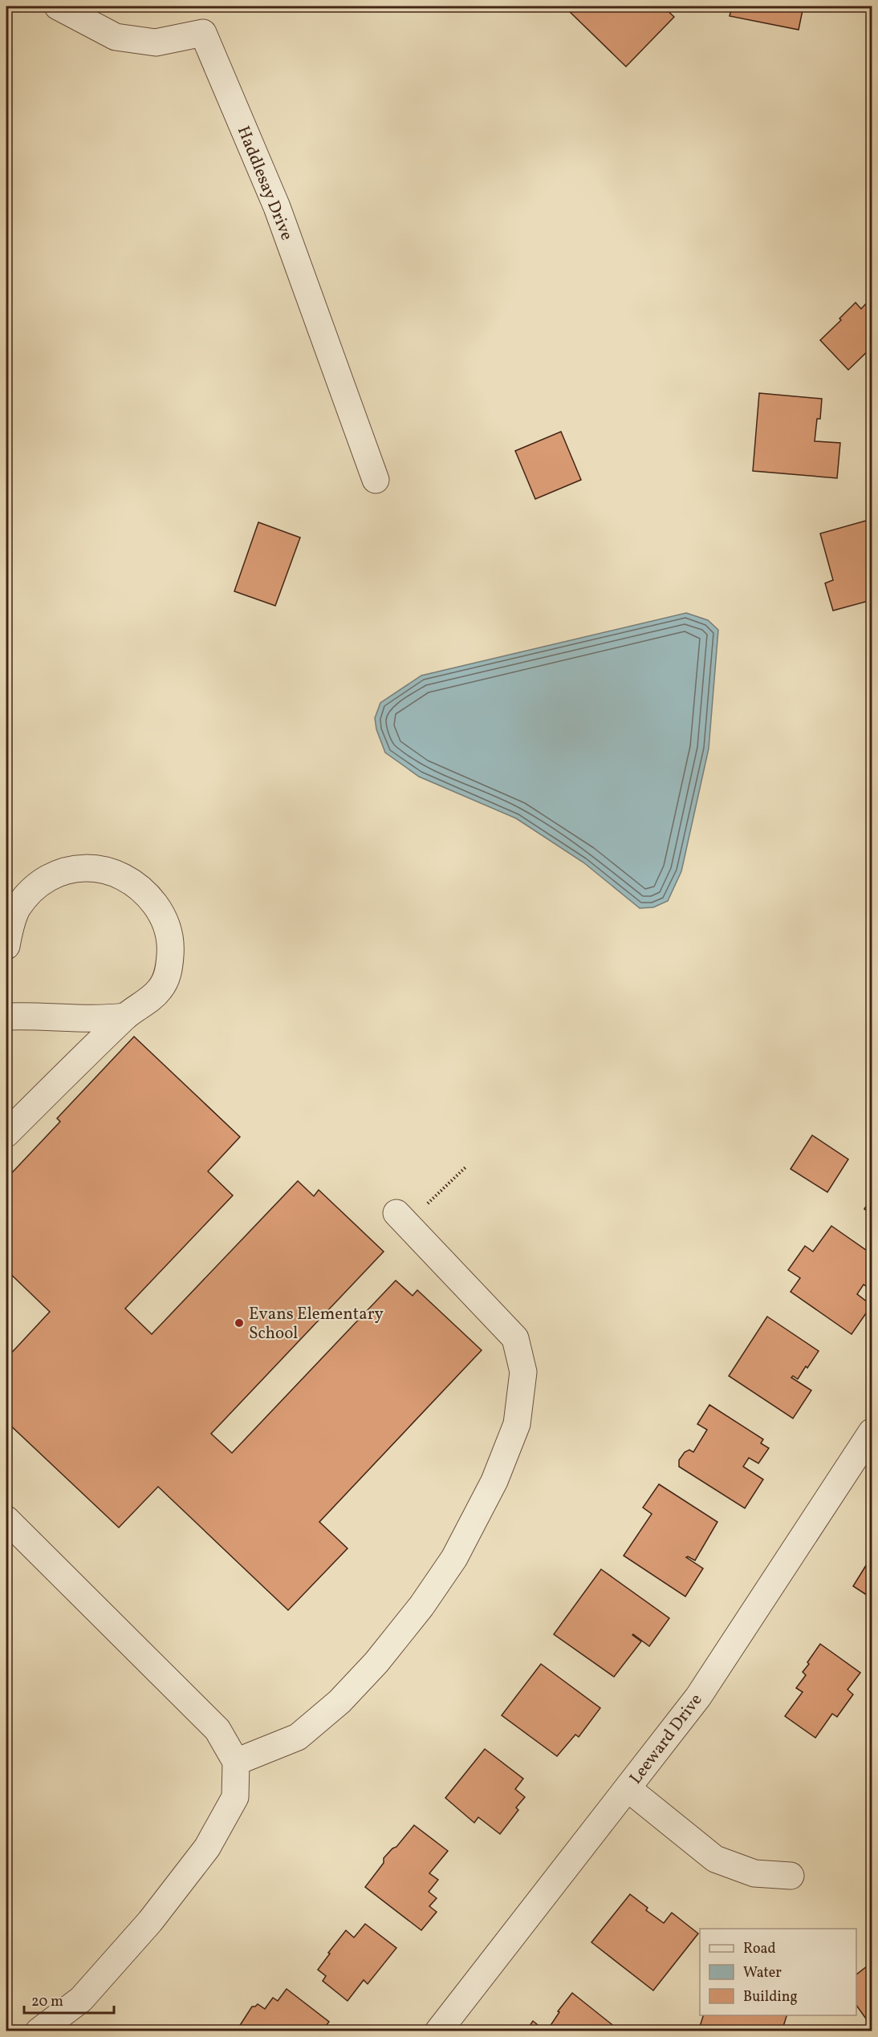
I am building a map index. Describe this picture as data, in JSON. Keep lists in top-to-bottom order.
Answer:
{
  "streets": {
    "street": ["Haddlesay Drive", "Leeward Drive"]
  },
  "places": ["Evans Elementary School"],
  "legend": ["Road", "Water", "Building"],
  "scale_bar": "20 m"
}
